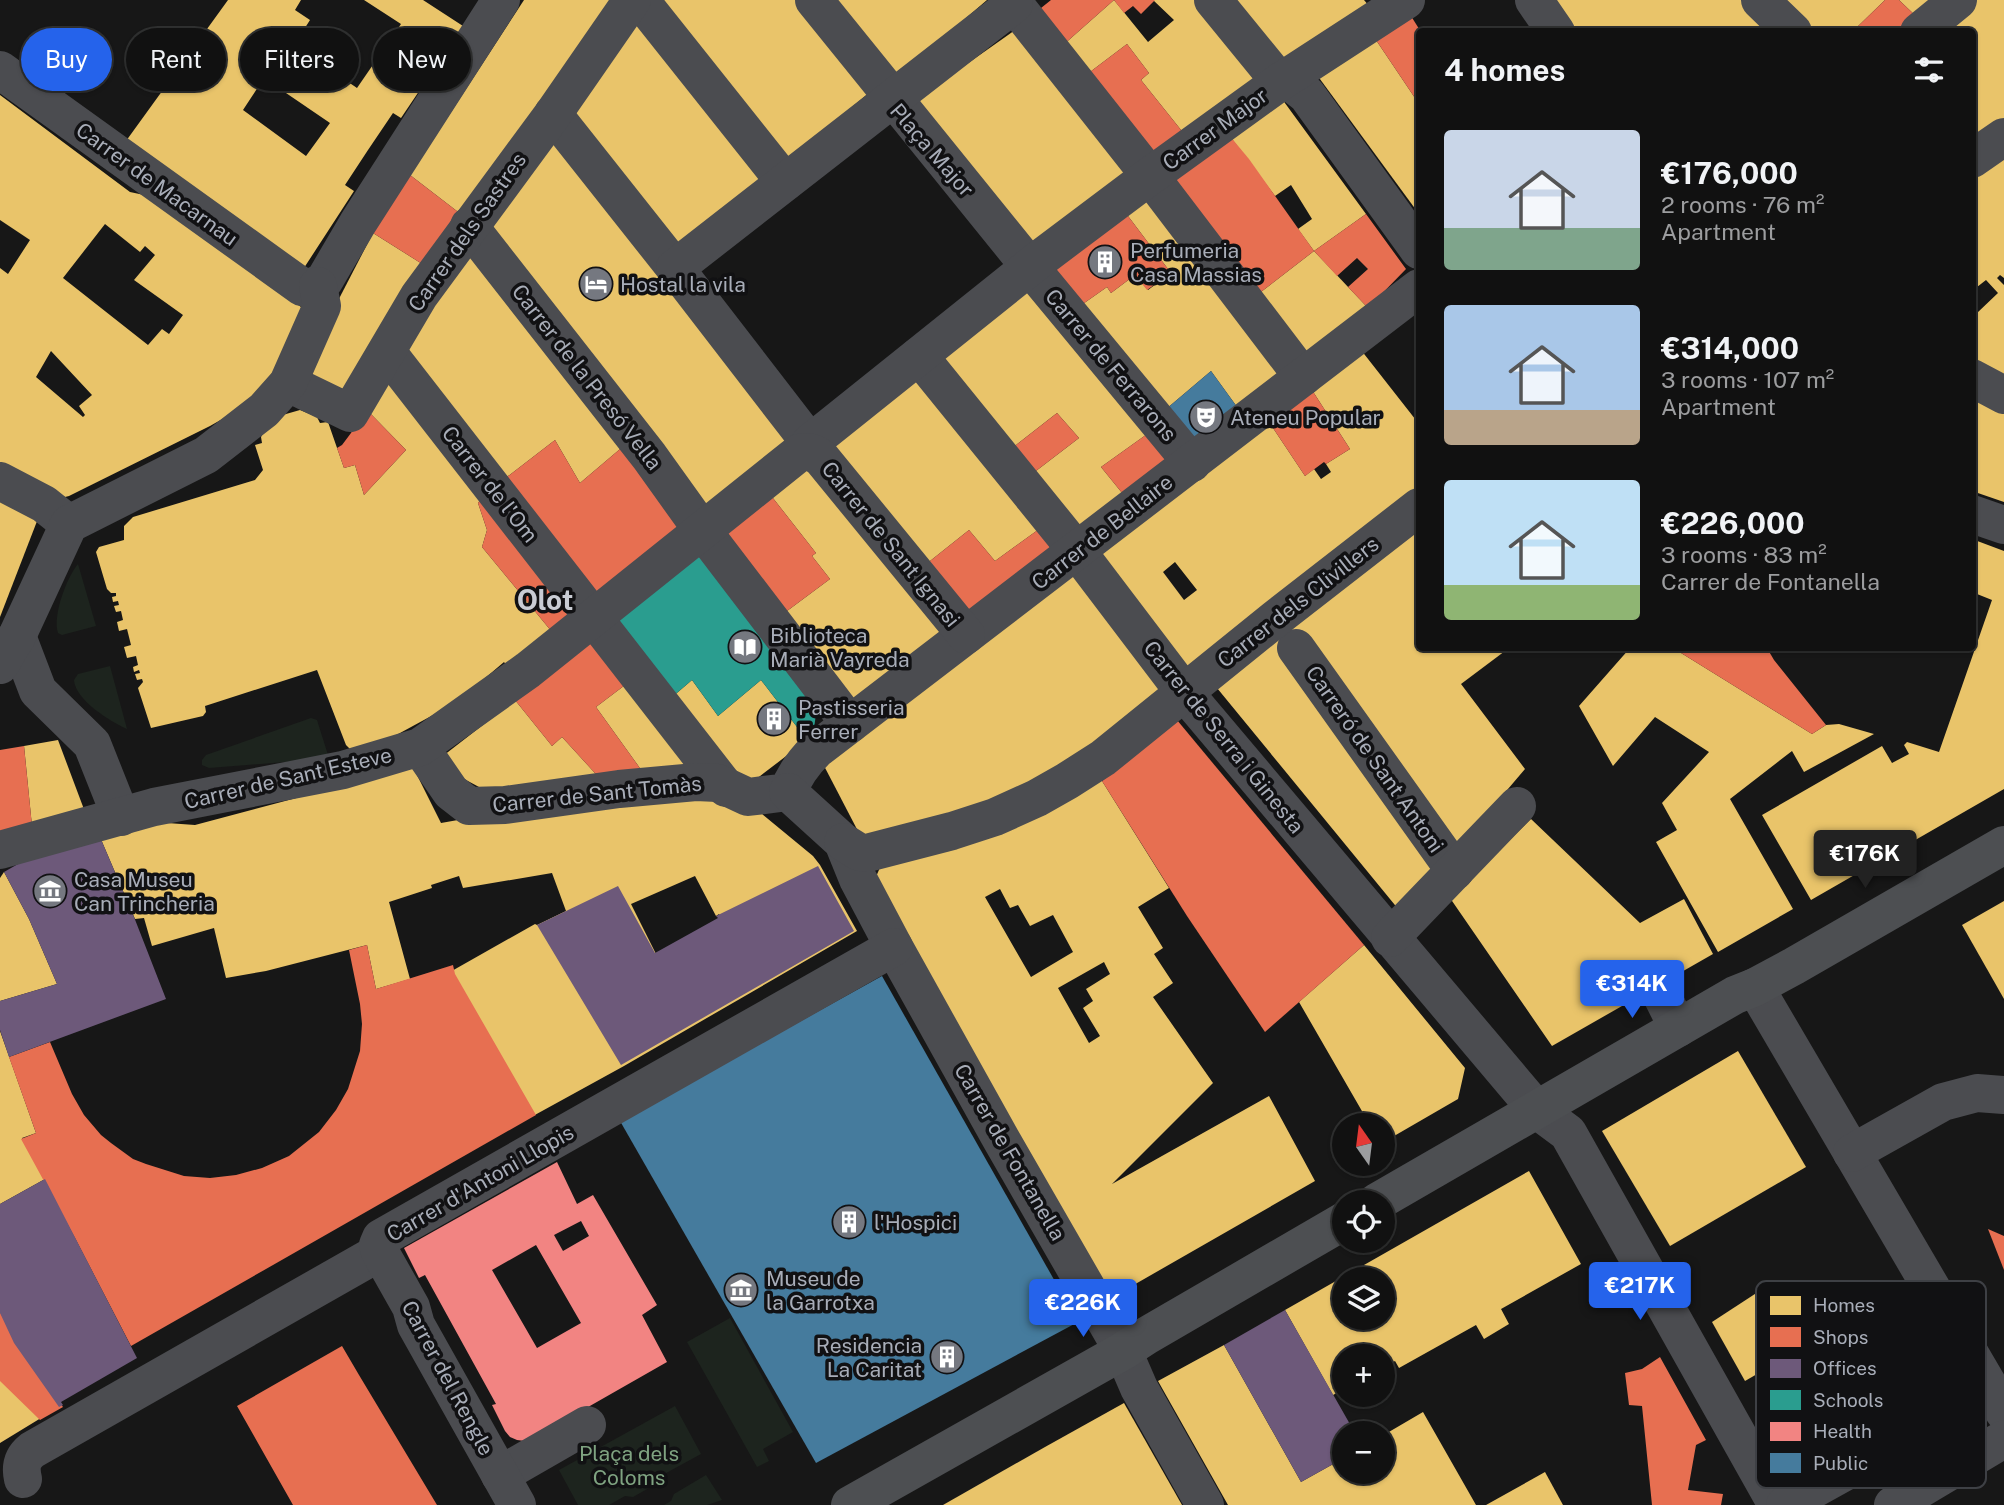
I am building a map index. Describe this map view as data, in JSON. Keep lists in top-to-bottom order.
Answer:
{
  "streets": {
    "street": [
      "Carrer Major",
      "Plaça Major",
      "Carrer de Macarnau",
      "Carrer dels Sastres",
      "Carrer de Ferrarons",
      "Carrer de la Presó Vella",
      "Carrer de l'Om",
      "Carrer de Bellaire",
      "Carrer de Sant Ignasi",
      "Carrer dels Clivillers",
      "Carrer de Serra i Ginesta",
      "Carreró de Sant Antoni",
      "Carrer de Sant Esteve",
      "Carrer de Sant Tomàs",
      "Carrer de Fontanella",
      "Carrer d'Antoni Llopis",
      "Carrer del Rengle"
    ]
  },
  "crossings": [
    ["Carrer Major", "Plaça Major"],
    ["Carrer Major", "Carrer de Ferrarons"],
    ["Plaça Major", "Carrer de Ferrarons"],
    ["Carrer dels Sastres", "Carrer de la Presó Vella"],
    ["Carrer dels Sastres", "Carrer de l'Om"],
    ["Carrer de Ferrarons", "Carrer de Bellaire"],
    ["Carrer de la Presó Vella", "Carrer de Bellaire"],
    ["Carrer de la Presó Vella", "Carrer de Sant Esteve"],
    ["Carrer de l'Om", "Carrer de Sant Esteve"],
    ["Carrer de l'Om", "Carrer de Sant Tomàs"],
    ["Carrer de Bellaire", "Carrer de Sant Ignasi"],
    ["Carrer de Bellaire", "Carrer de Serra i Ginesta"],
    ["Carrer de Bellaire", "Carrer de Sant Tomàs"],
    ["Carrer de Sant Ignasi", "Carrer de Sant Esteve"],
    ["Carrer dels Clivillers", "Carrer de Serra i Ginesta"],
    ["Carrer dels Clivillers", "Carreró de Sant Antoni"],
    ["Carrer dels Clivillers", "Carrer de Fontanella"],
    ["Carrer de Sant Esteve", "Carrer de Sant Tomàs"],
    ["Carrer de Fontanella", "Carrer d'Antoni Llopis"],
    ["Carrer d'Antoni Llopis", "Carrer del Rengle"]
  ],
  "districts": ["Olot"],
  "parks": ["Plaça dels Coloms"],
  "places": {
    "building": [
      "Perfumeria Casa Massias",
      "Pastisseria Ferrer",
      "l'Hospici",
      "Residencia La Caritat"
    ],
    "hotel": ["Hostal la vila"],
    "theatre": ["Ateneu Popular"],
    "library": ["Biblioteca Marià Vayreda"],
    "museum": ["Casa Museu Can Trincheria", "Museu de la Garrotxa"]
  },
  "legend": [
    "Homes",
    "Shops",
    "Offices",
    "Schools",
    "Health",
    "Public"
  ],
  "north": "top",
  "page": {
    "chip": [
      "Buy",
      "Rent",
      "Filters",
      "New"
    ],
    "heading": "4 homes",
    "list": [
      {
        "name": "€176,000",
        "note": "2 rooms · 76 m² · Apartment"
      },
      {
        "name": "€314,000",
        "note": "3 rooms · 107 m² · Apartment"
      },
      {
        "name": "€226,000",
        "note": "3 rooms · 83 m² · Carrer de Fontanella"
      }
    ],
    "price": [
      "€176K",
      "€314K",
      "€217K",
      "€226K"
    ],
    "map_buttons": ["+", "−"]
  }
}
